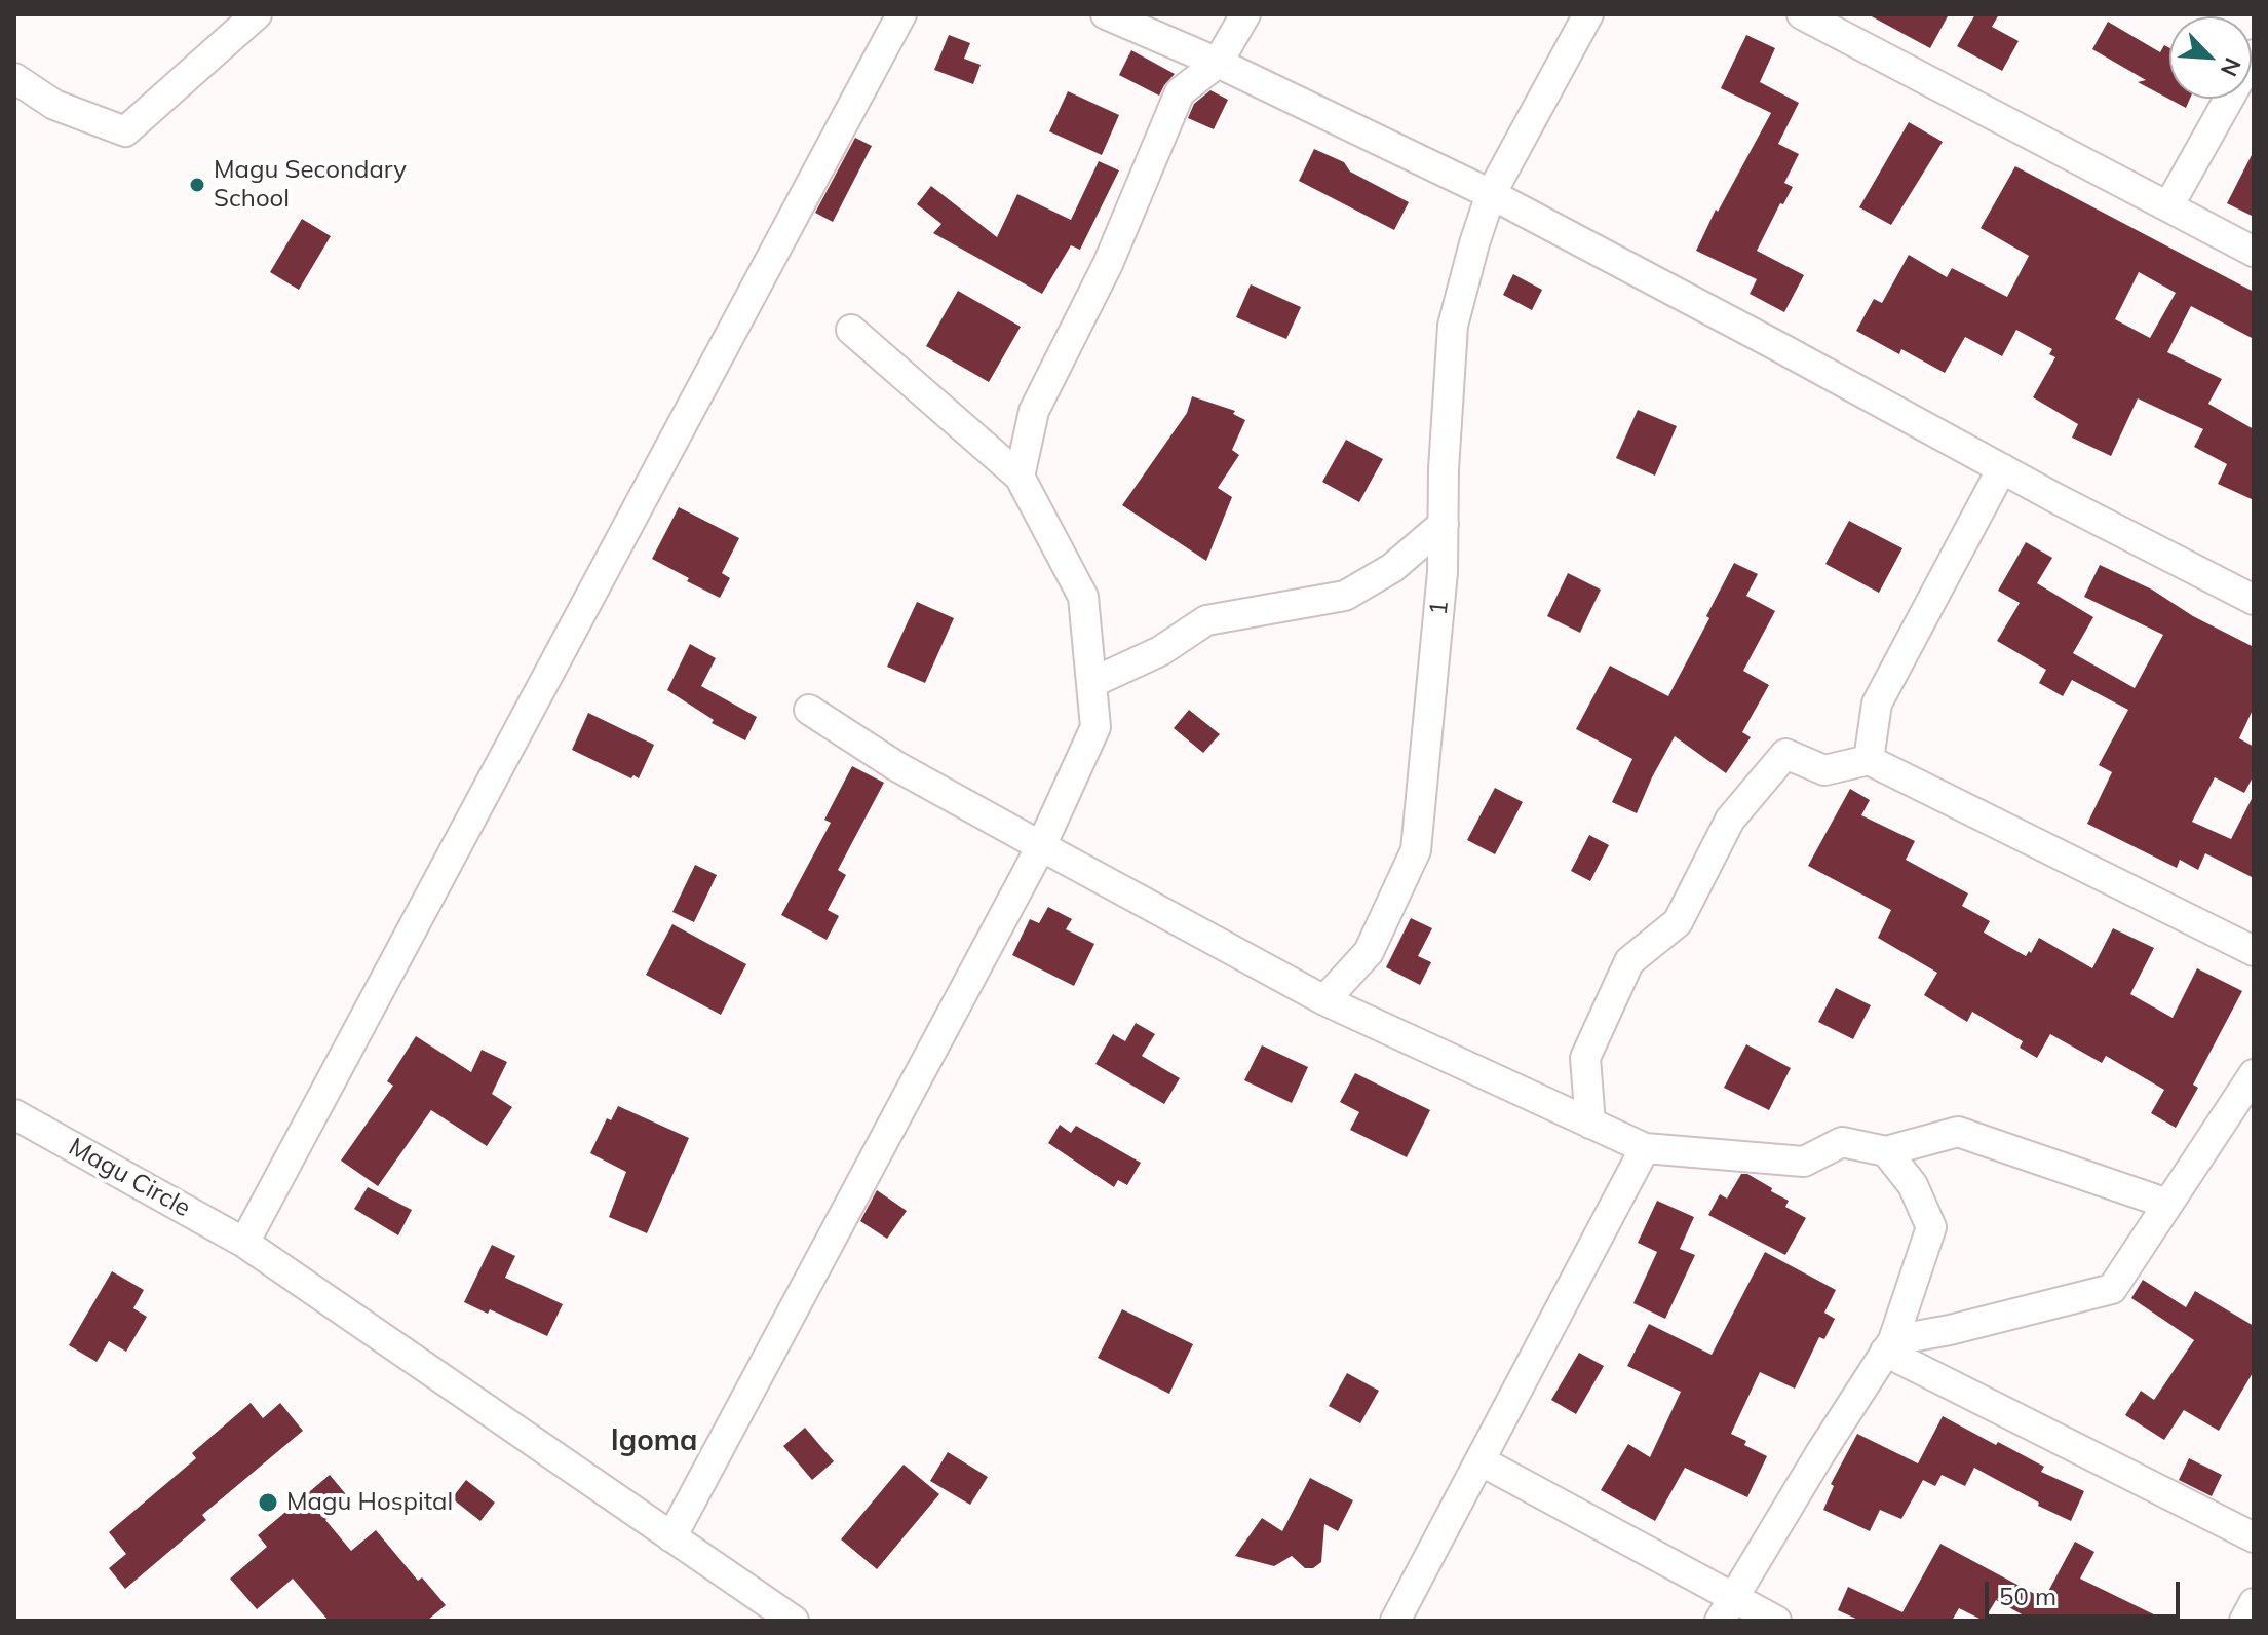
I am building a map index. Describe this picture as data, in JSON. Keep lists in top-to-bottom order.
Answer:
{
  "streets": {
    "street": ["1", "Magu Circle"]
  },
  "districts": ["Igoma"],
  "places": ["Magu Secondary School", "Magu Hospital"],
  "scale_bar": "50 m",
  "north": "bottom right"
}
